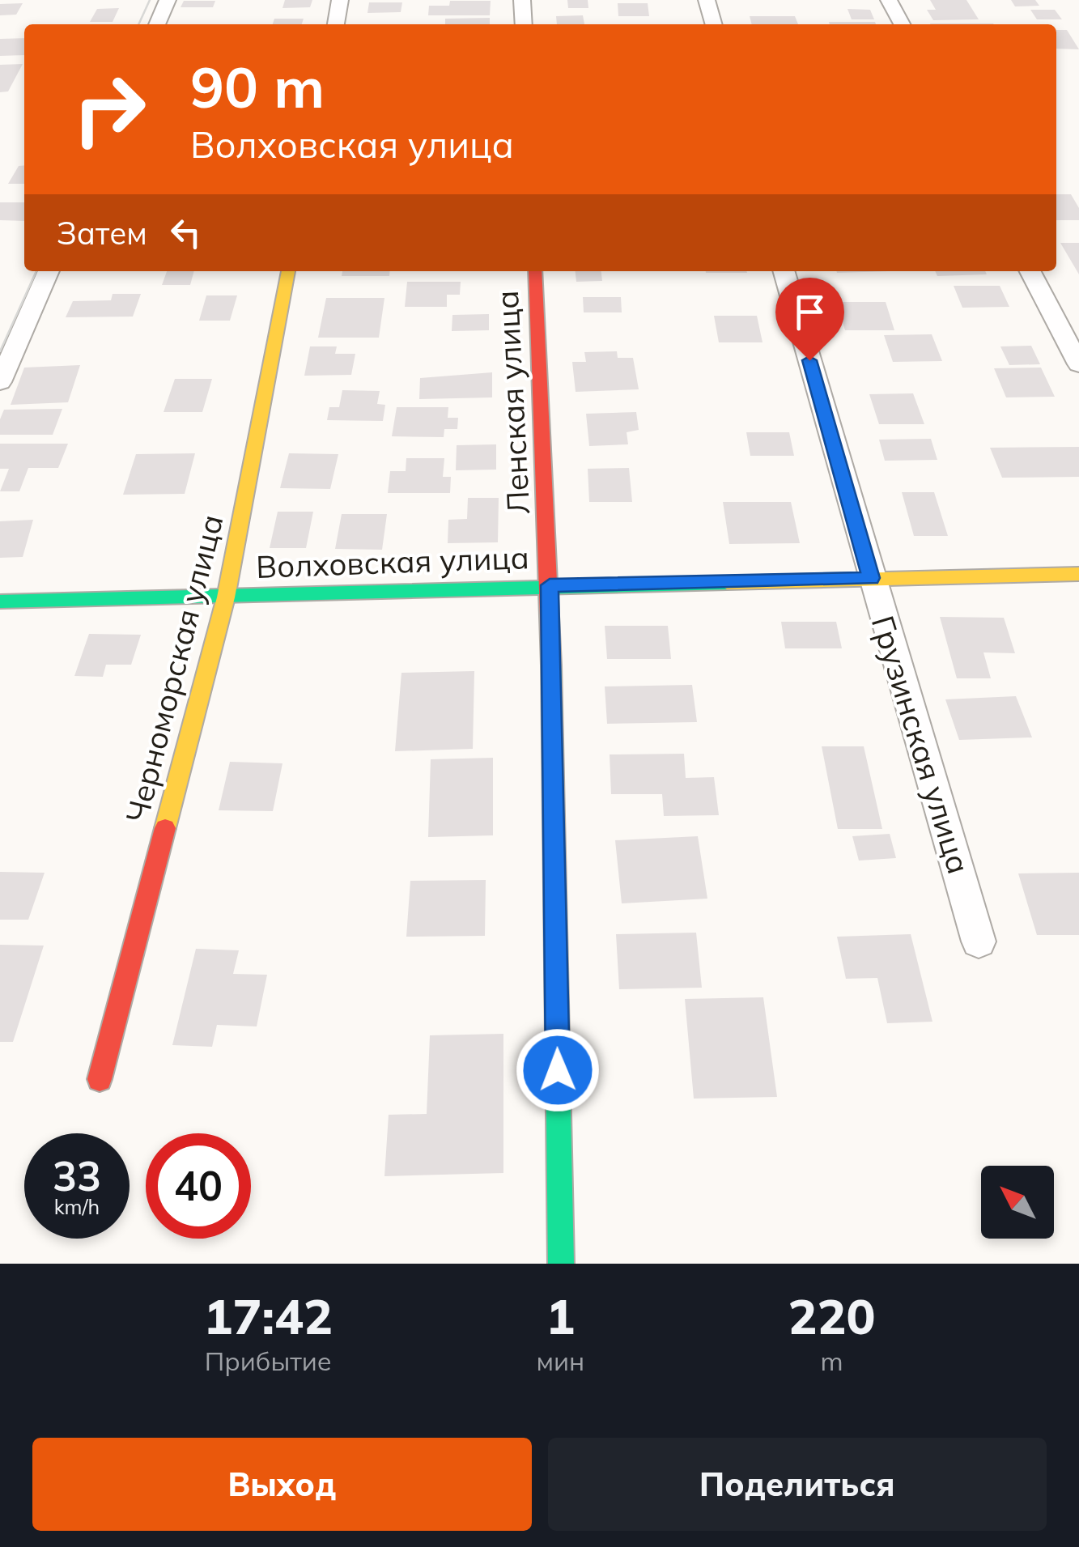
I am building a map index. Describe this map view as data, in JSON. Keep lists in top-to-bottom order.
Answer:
{
  "streets": {
    "street": [
      "Ленская улица",
      "Волховская улица",
      "Черноморская улица",
      "Грузинская улица"
    ]
  },
  "crossings": [
    ["Ленская улица", "Волховская улица"],
    ["Волховская улица", "Черноморская улица"],
    ["Волховская улица", "Грузинская улица"]
  ],
  "north": "top left",
  "page": {
    "turn": ["90 m", "Волховская улица"],
    "then": "Затем",
    "speed": "33 km/h",
    "limit": "40",
    "eta": [
      "17:42",
      "Прибытие",
      "1",
      "мин",
      "220",
      "m"
    ],
    "buttons": ["Выход", "Поделиться"]
  }
}
